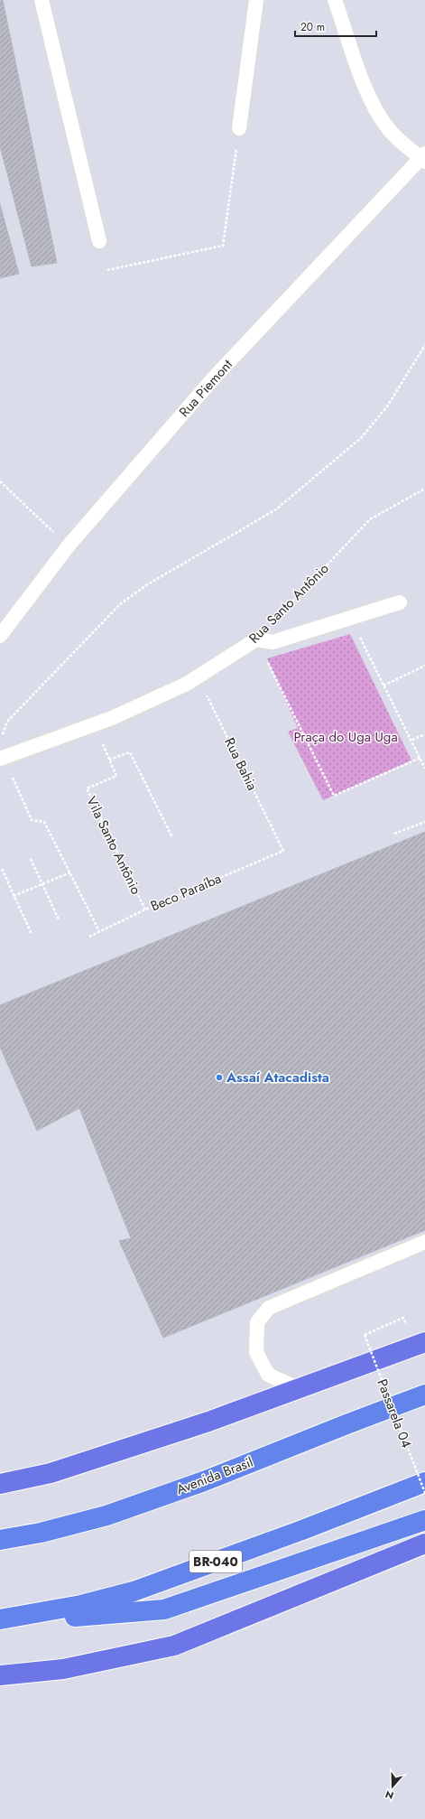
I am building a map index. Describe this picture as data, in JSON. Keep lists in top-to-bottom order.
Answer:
{
  "streets": {
    "highway": ["Avenida Brasil", "BR-040"],
    "lane": ["Rua Piemont", "Rua Santo Antônio"],
    "path": [
      "Rua Bahia",
      "Vila Santo Antônio",
      "Beco Paraíba",
      "Passarela 04"
    ]
  },
  "crossings": [
    ["Rua Santo Antônio", "Rua Bahia"],
    ["Rua Bahia", "Beco Paraíba"],
    ["Vila Santo Antônio", "Beco Paraíba"]
  ],
  "parks": ["Praça do Uga Uga"],
  "places": ["Assaí Atacadista"],
  "scale_bar": "20 m",
  "north": "bottom"
}
